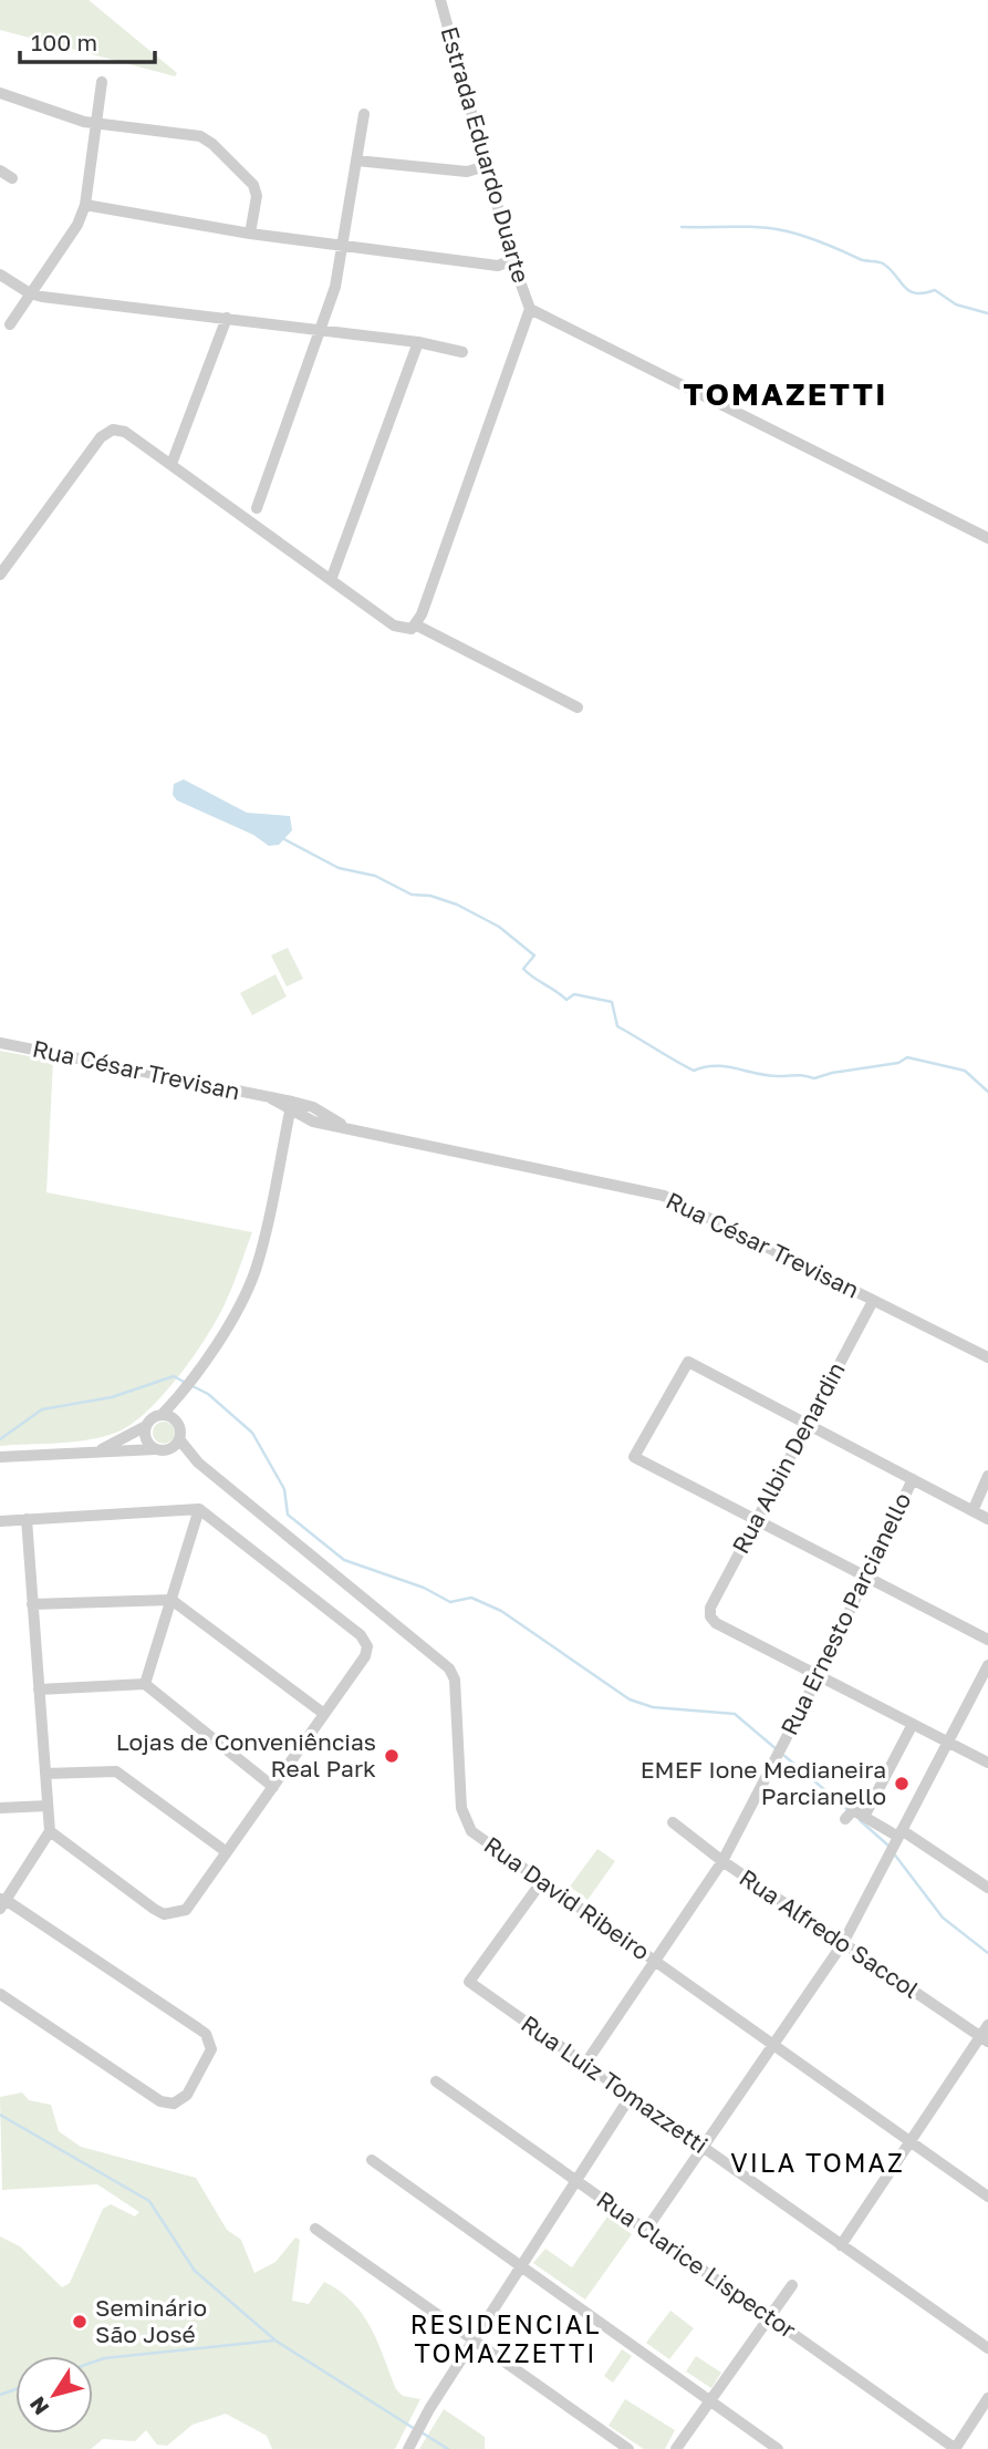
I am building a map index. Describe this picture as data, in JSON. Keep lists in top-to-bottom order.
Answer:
{
  "streets": {
    "street": [
      "Estrada Eduardo Duarte",
      "Rua César Trevisan",
      "Rua Albin Denardin",
      "Rua Ernesto Parcianello",
      "Rua David Ribeiro",
      "Rua Alfredo Saccol",
      "Rua Luiz Tomazzetti",
      "Rua Clarice Lispector"
    ]
  },
  "crossings": [
    ["Rua César Trevisan", "Rua Albin Denardin"],
    ["Rua Albin Denardin", "Rua Ernesto Parcianello"],
    ["Rua Ernesto Parcianello", "Rua David Ribeiro"],
    ["Rua Ernesto Parcianello", "Rua Alfredo Saccol"],
    ["Rua Ernesto Parcianello", "Rua Luiz Tomazzetti"],
    ["Rua David Ribeiro", "Rua Luiz Tomazzetti"]
  ],
  "districts": ["TOMAZETTI", "VILA TOMAZ", "RESIDENCIAL TOMAZZETTI"],
  "places": ["Lojas de Conveniências Real Park", "EMEF Ione Medianeira Parcianello", "Seminário São José"],
  "scale_bar": "100 m",
  "north": "bottom left"
}
